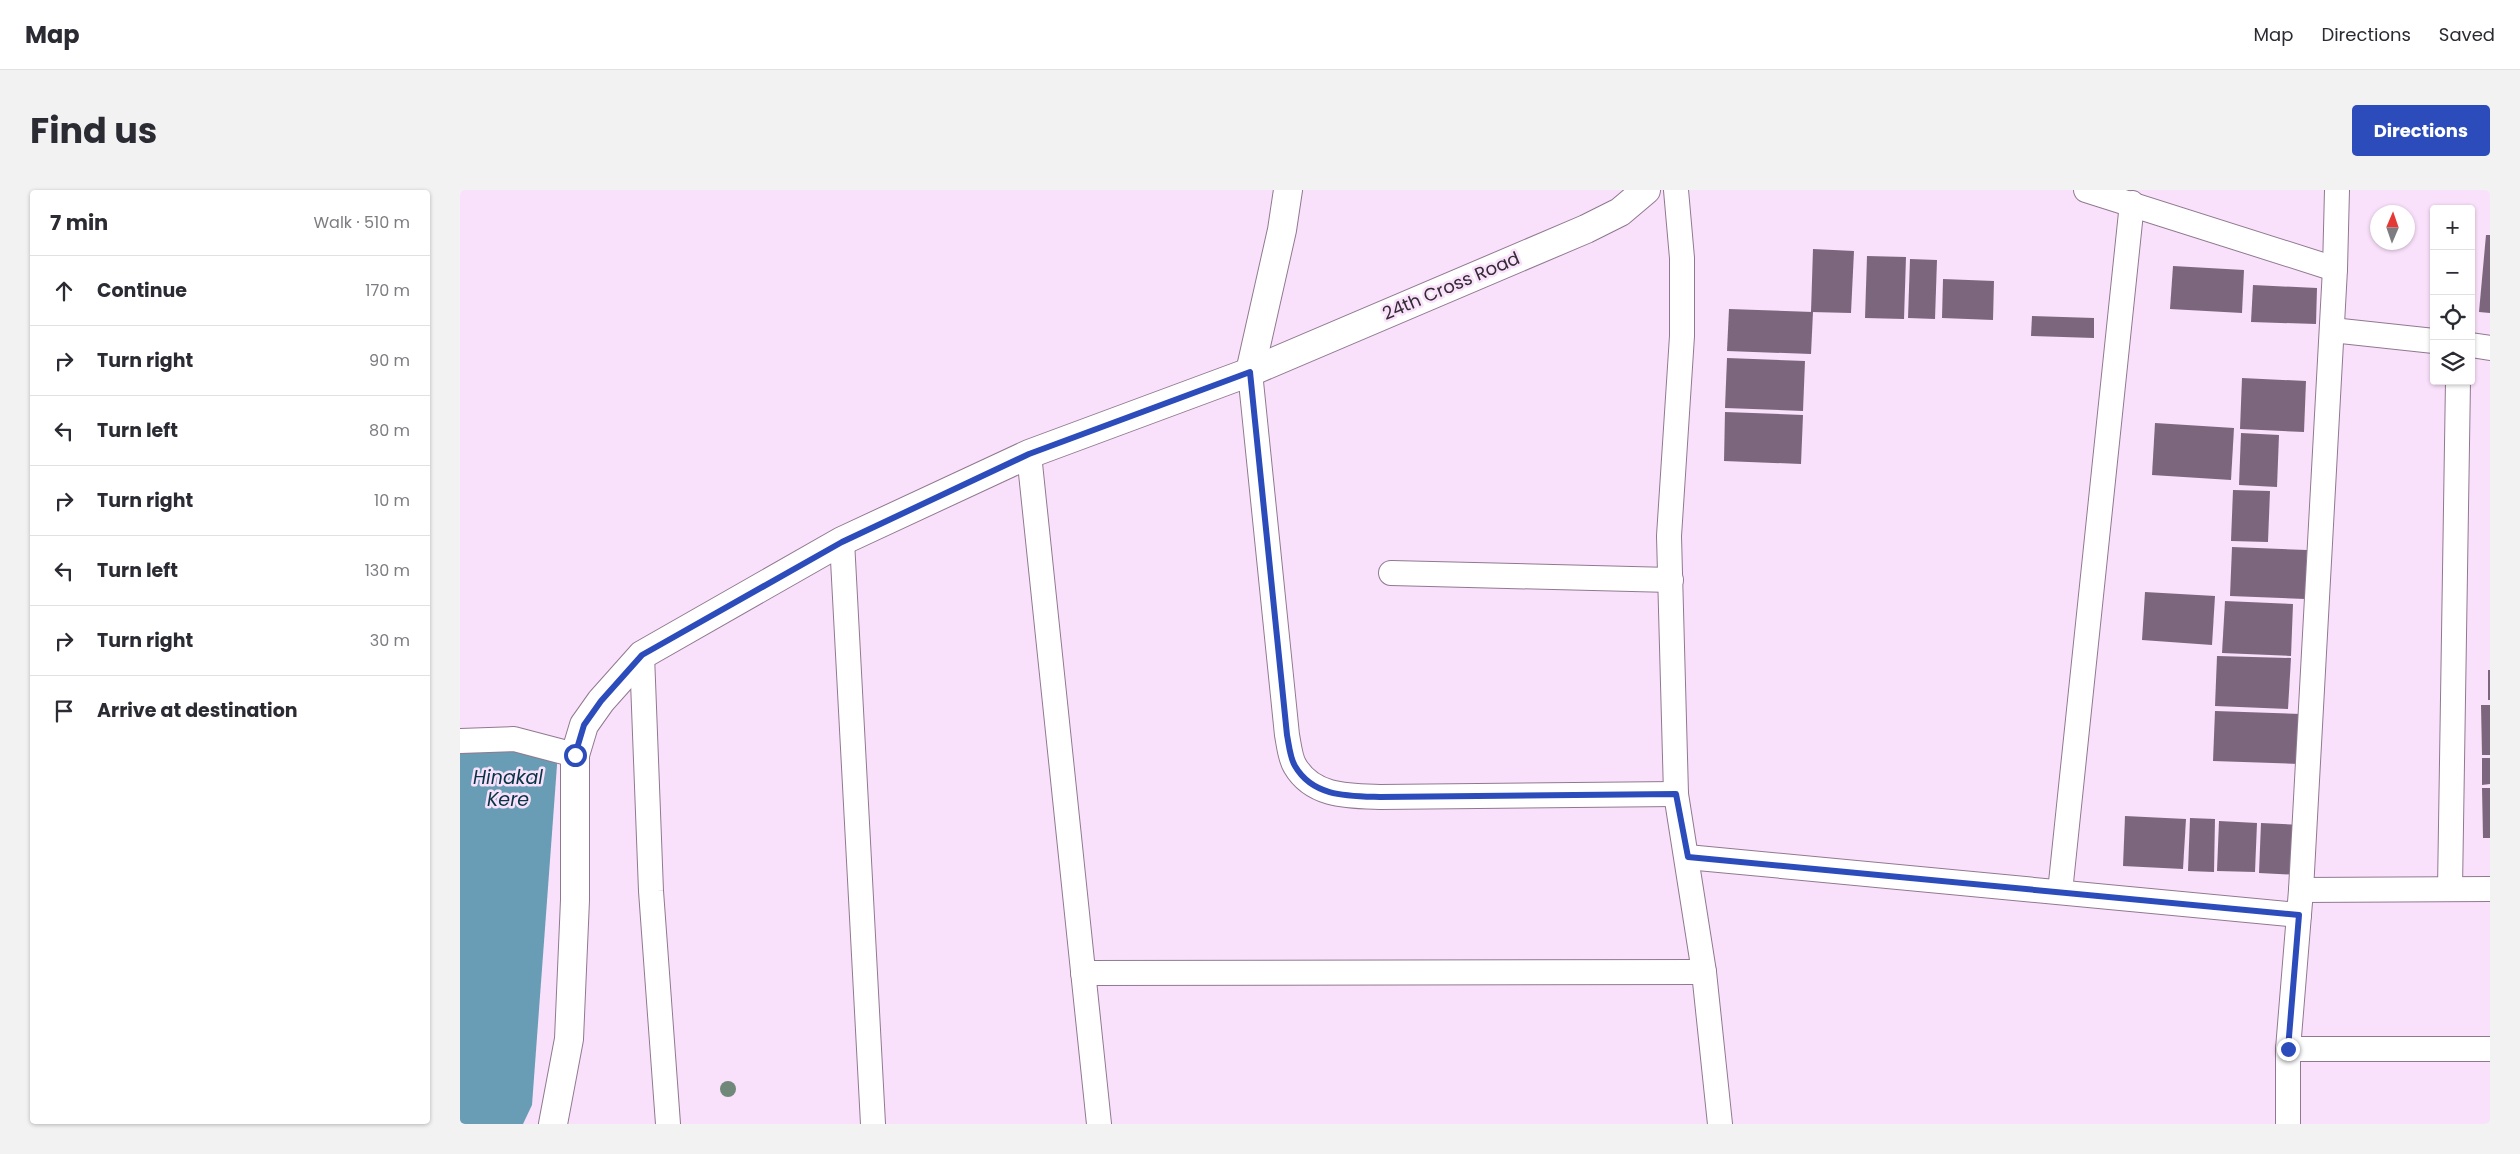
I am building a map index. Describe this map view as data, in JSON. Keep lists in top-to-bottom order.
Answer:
{
  "streets": {
    "street": ["24th Cross Road"]
  },
  "water": ["Hinakal Kere"],
  "north": "top",
  "page": {
    "header": "Map",
    "nav": ["Map", "Directions", "Saved"],
    "title": "Find us",
    "buttons": "Directions",
    "heading": ["7 min", "Walk · 510 m"],
    "map_buttons": ["+", "−"],
    "list": [
      ["Continue", "170 m"],
      ["Turn right", "90 m"],
      ["Turn left", "80 m"],
      ["Turn right", "10 m"],
      ["Turn left", "130 m"],
      ["Turn right", "30 m"],
      "Arrive at destination"
    ]
  }
}
